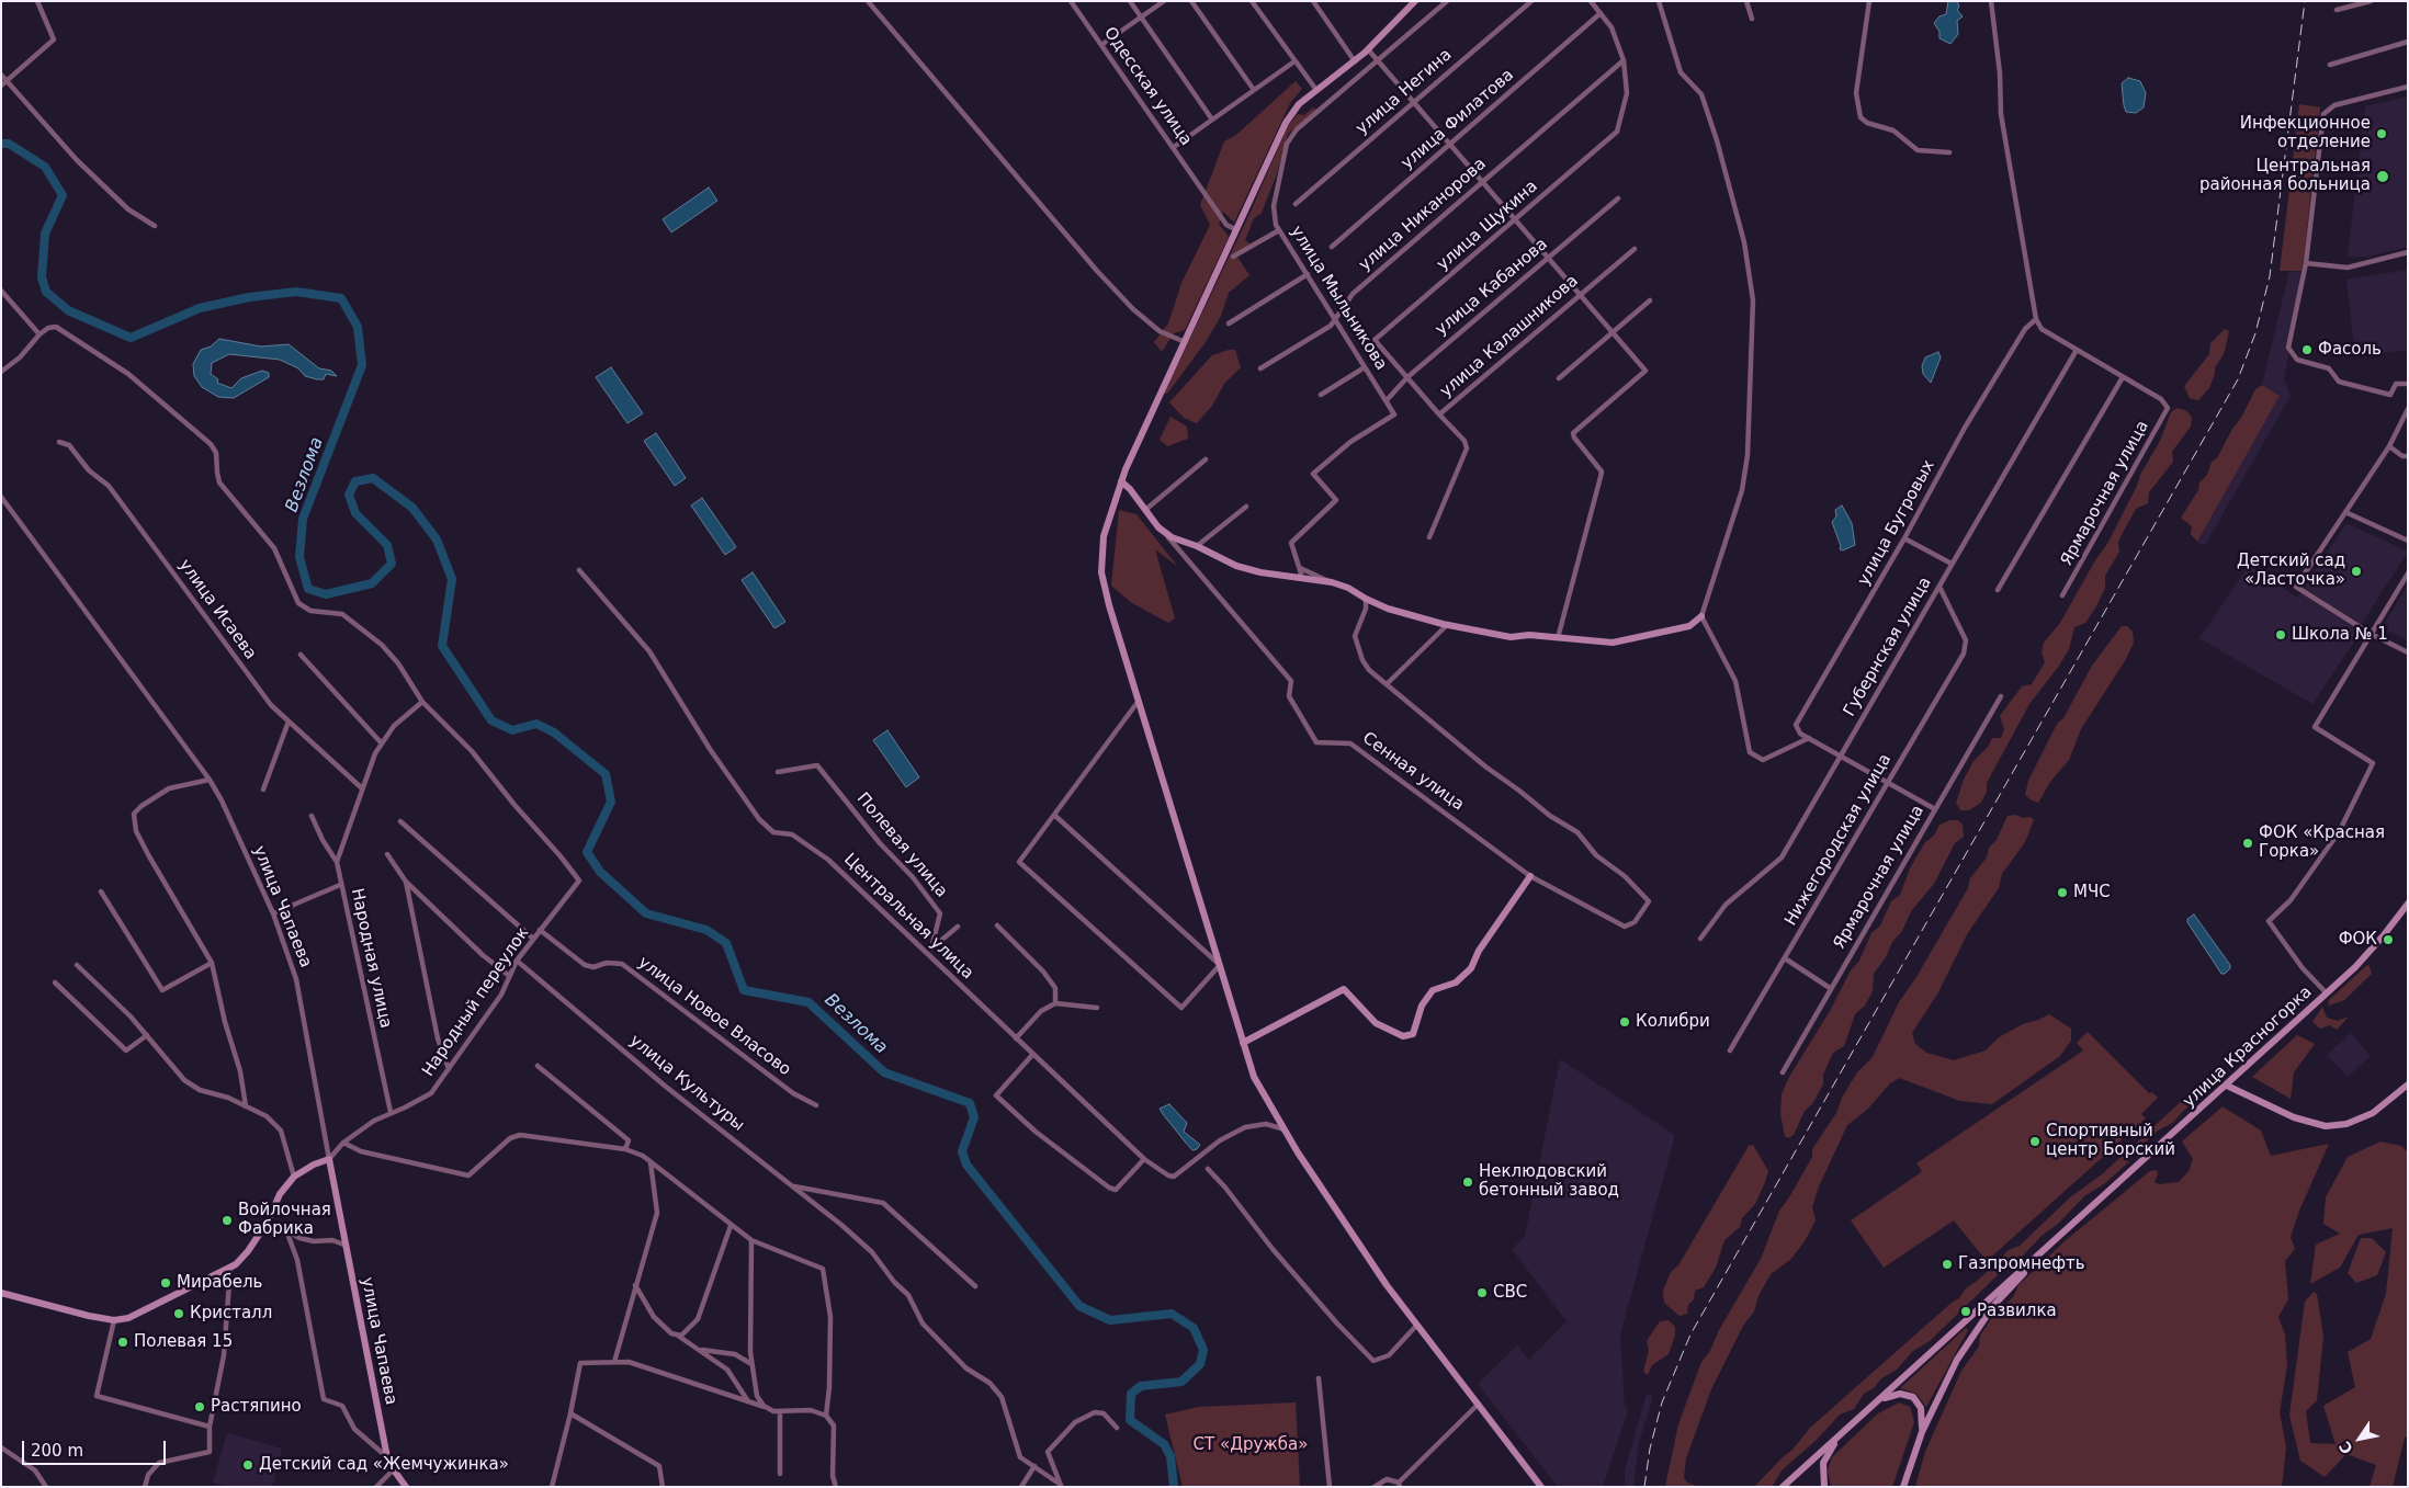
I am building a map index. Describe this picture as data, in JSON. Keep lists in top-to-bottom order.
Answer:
{
  "streets": {
    "street": [
      "Одесская улица",
      "улица Негина",
      "улица Филатова",
      "улица Никанорова",
      "улица Щукина",
      "улица Кабанова",
      "улица Мыльникова",
      "улица Калашникова",
      "Ярмарочная улица",
      "улица Бугровых",
      "улица Исаева",
      "Губернская улица",
      "Сенная улица",
      "Нижегородская улица",
      "Полевая улица",
      "улица Чапаева",
      "Центральная улица",
      "Народная улица",
      "Народный переулок",
      "улица Новое Власово",
      "улица Красногорка",
      "улица Культуры"
    ]
  },
  "crossings": [
    ["улица Никанорова", "улица Щукина"],
    ["улица Никанорова", "улица Мыльникова"],
    ["улица Щукина", "улица Калашникова"],
    ["улица Кабанова", "улица Мыльникова"],
    ["улица Кабанова", "улица Калашникова"],
    ["Губернская улица", "Нижегородская улица"],
    ["улица Чапаева", "Народный переулок"],
    ["Народная улица", "Народный переулок"],
    ["Народный переулок", "улица Новое Власово"],
    ["Народный переулок", "улица Культуры"]
  ],
  "water": ["Везлома"],
  "parks": ["СТ «Дружба»"],
  "places": [
    "Инфекционное отделение",
    "Центральная районная больница",
    "Фасоль",
    "Детский сад «Ласточка»",
    "Школа № 1",
    "ФОК «Красная Горка»",
    "МЧС",
    "ФОК",
    "Колибри",
    "Спортивный центр Борский",
    "Неклюдовский бетонный завод",
    "Войлочная Фабрика",
    "Газпромнефть",
    "Мирабель",
    "СВС",
    "Развилка",
    "Кристалл",
    "Полевая 15",
    "Растяпино",
    "Детский сад «Жемчужинка»"
  ],
  "scale_bar": "200 m",
  "north": "bottom left"
}
